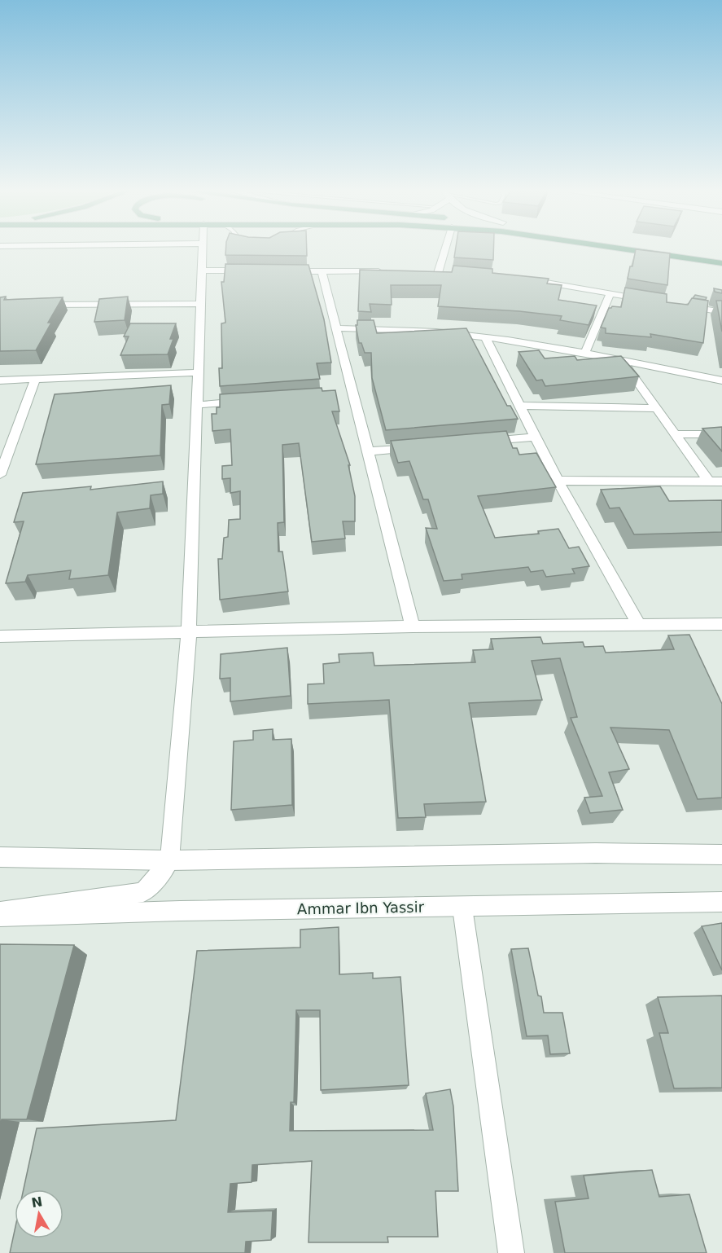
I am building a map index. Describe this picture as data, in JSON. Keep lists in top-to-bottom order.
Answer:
{
  "streets": {
    "street": ["Ammar Ibn Yassir"]
  },
  "north": "top"
}
